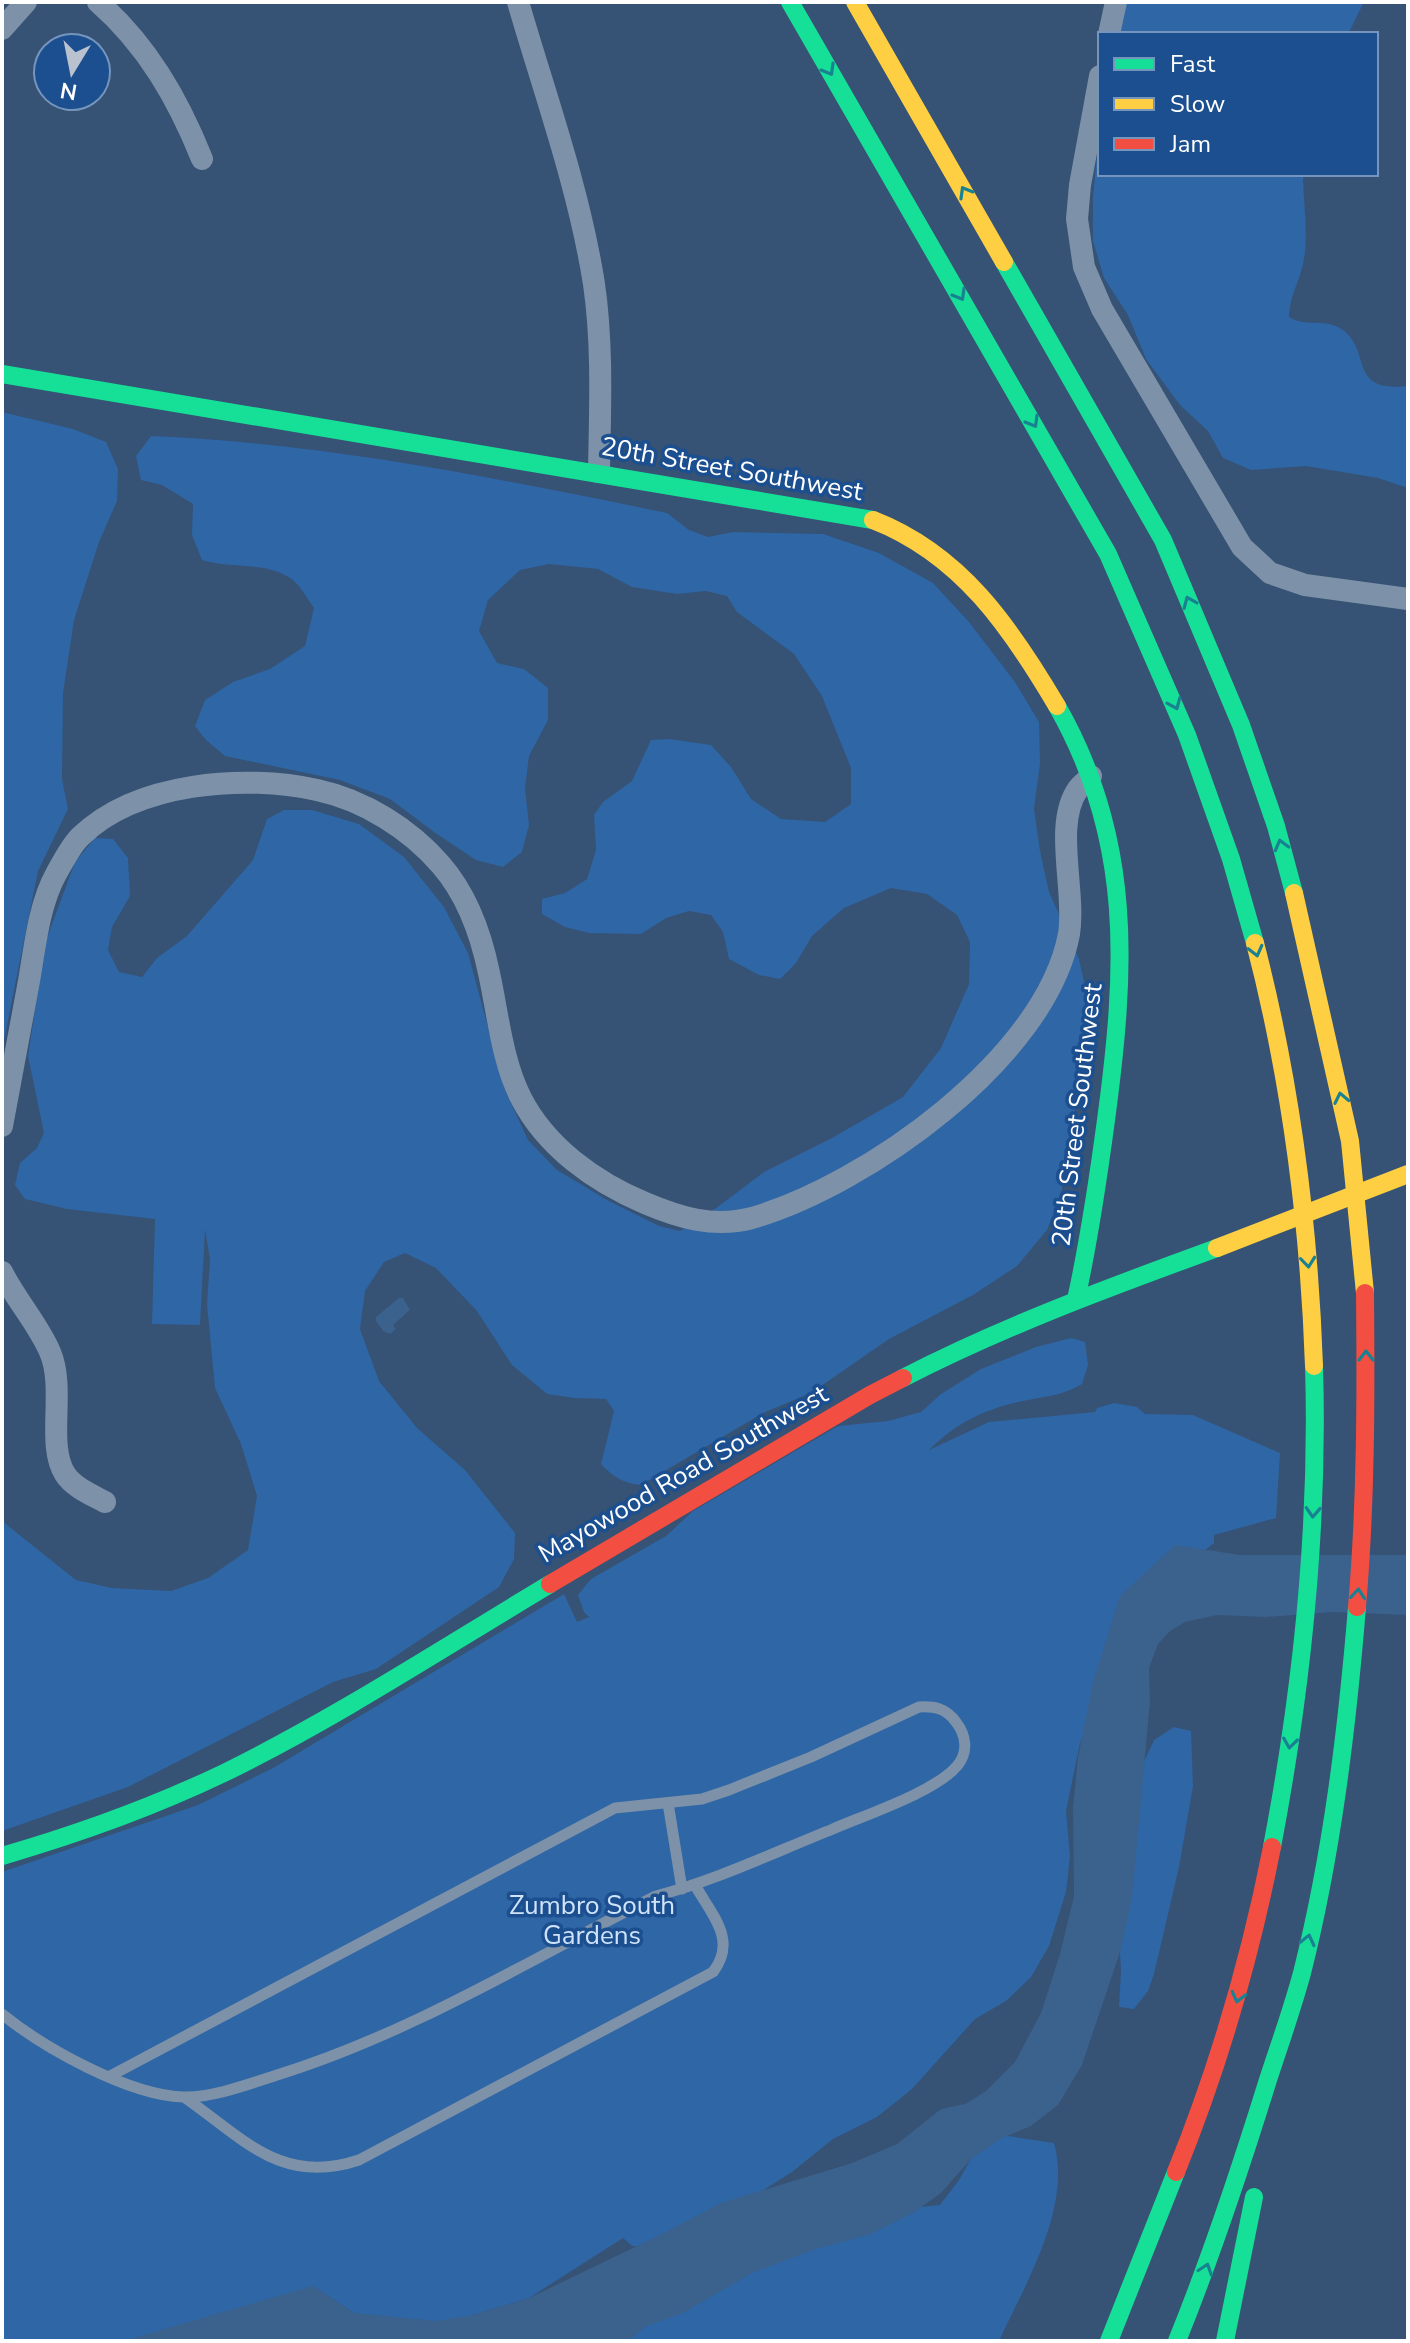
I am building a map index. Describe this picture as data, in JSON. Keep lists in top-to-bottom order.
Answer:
{
  "streets": {
    "main road": ["20th Street Southwest", "Mayowood Road Southwest"]
  },
  "crossings": [
    ["20th Street Southwest", "Mayowood Road Southwest"]
  ],
  "parks": ["Zumbro South Gardens"],
  "legend": ["Fast", "Slow", "Jam"],
  "north": "bottom"
}
